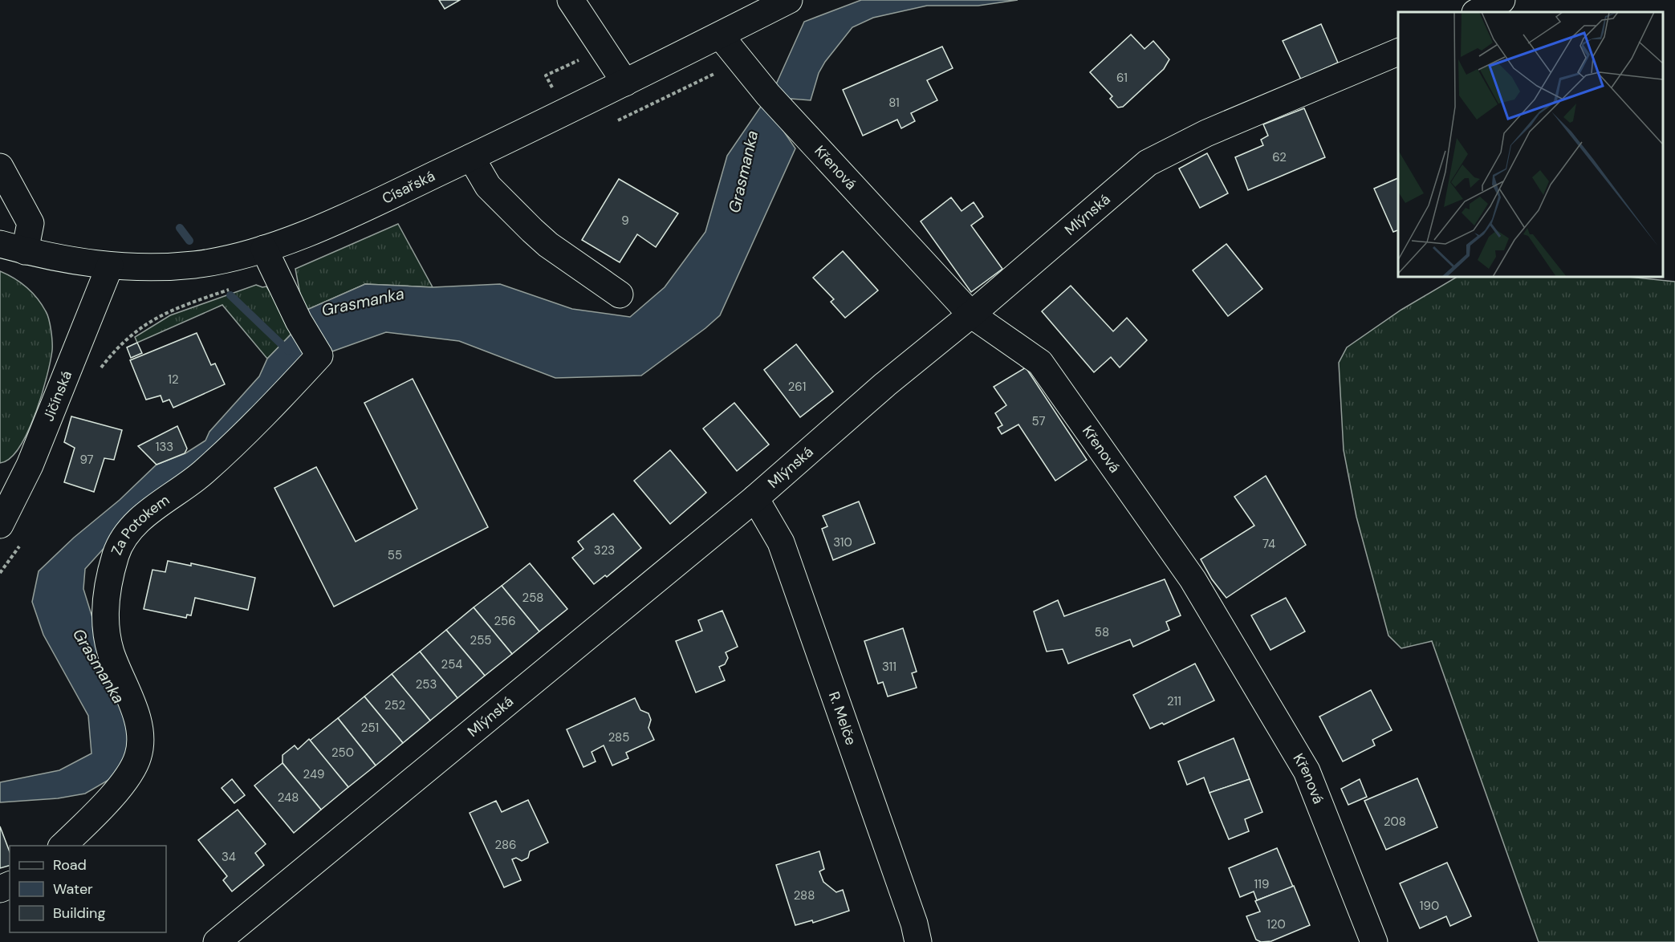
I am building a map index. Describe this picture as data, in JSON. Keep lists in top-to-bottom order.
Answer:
{
  "streets": {
    "street": [
      "Křenová",
      "Císařská",
      "Mlýnská",
      "Jičínská",
      "Za Potokem",
      "R. Melče"
    ]
  },
  "crossings": [
    ["Křenová", "Císařská"],
    ["Křenová", "Mlýnská"],
    ["Císařská", "Jičínská"],
    ["Císařská", "Za Potokem"],
    ["Mlýnská", "R. Melče"]
  ],
  "water": ["Grasmanka"],
  "house_numbers": [
    "61",
    "81",
    "62",
    "9",
    "12",
    "261",
    "57",
    "133",
    "97",
    "310",
    "74",
    "323",
    "55",
    "258",
    "256",
    "58",
    "255",
    "254",
    "311",
    "253",
    "211",
    "252",
    "251",
    "285",
    "250",
    "249",
    "248",
    "208",
    "286",
    "34",
    "119",
    "288",
    "190",
    "120"
  ],
  "legend": ["Road", "Water", "Building"]
}
